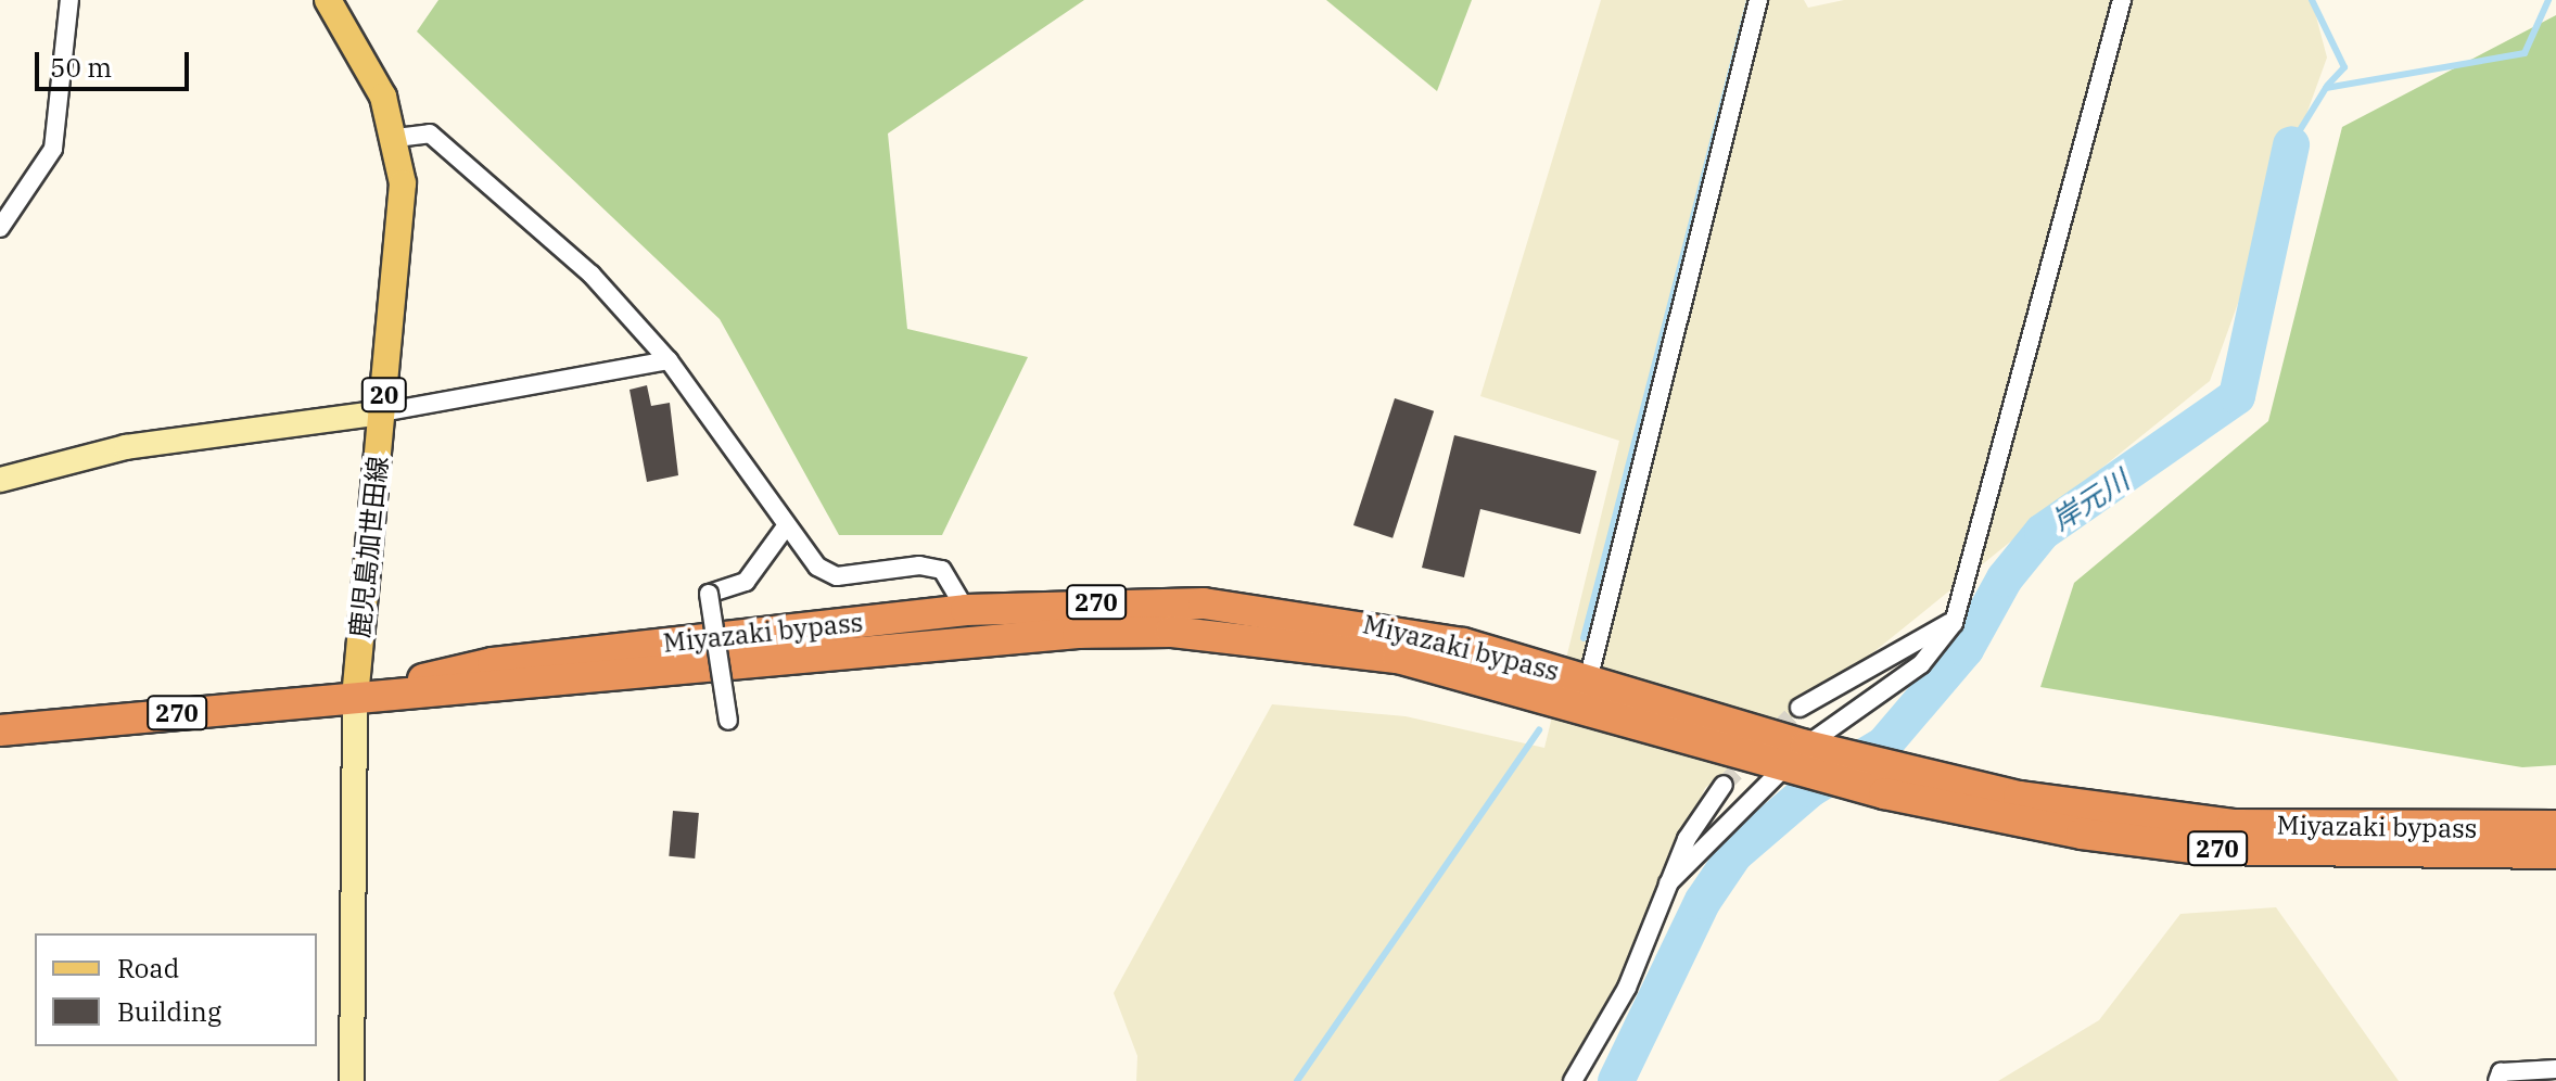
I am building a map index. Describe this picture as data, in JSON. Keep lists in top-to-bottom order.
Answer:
{
  "streets": {
    "highway": ["270", "Miyazaki bypass"],
    "main road": ["20", "鹿児島加世田線"]
  },
  "crossings": [
    ["鹿児島加世田線", "Miyazaki bypass"]
  ],
  "water": ["岸元川"],
  "legend": ["Road", "Building"],
  "scale_bar": "50 m"
}
